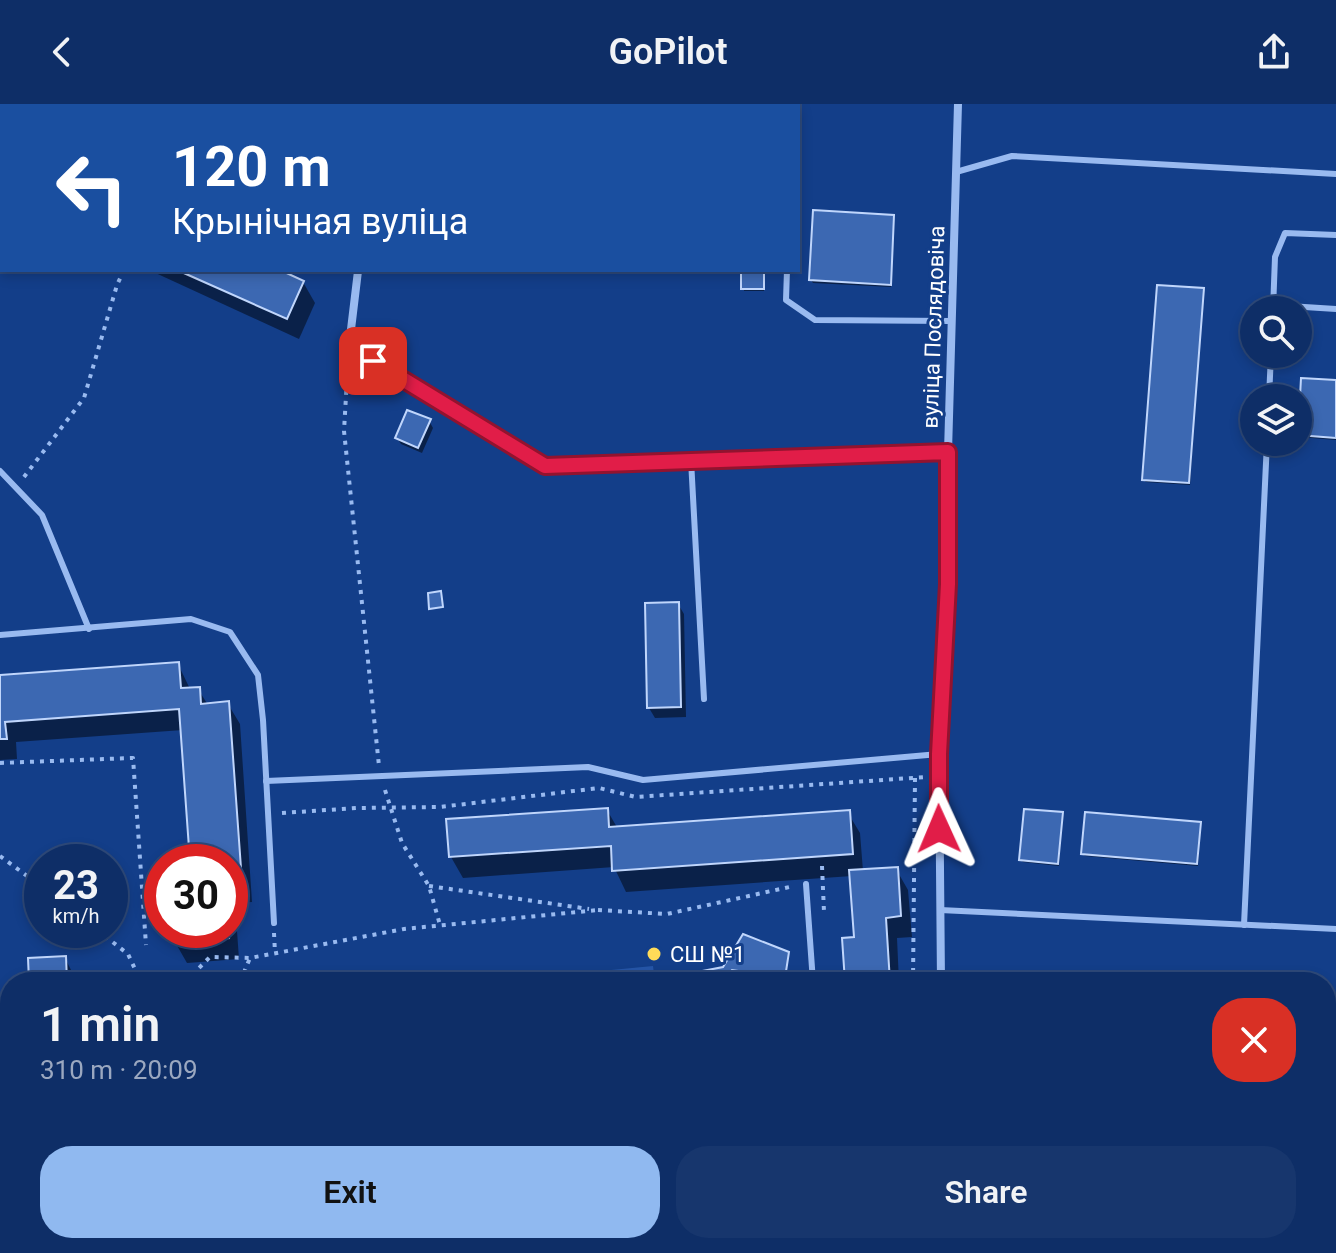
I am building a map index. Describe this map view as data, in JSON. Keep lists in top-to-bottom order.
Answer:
{
  "streets": {
    "street": ["вуліца Послядовіча"]
  },
  "places": ["СШ №1"],
  "page": {
    "header": "GoPilot",
    "turn": ["120 m", "Крынічная вуліца"],
    "speed": "23 km/h",
    "limit": "30",
    "heading": ["1 min", "310 m · 20:09"],
    "buttons": ["Exit", "Share"]
  }
}
